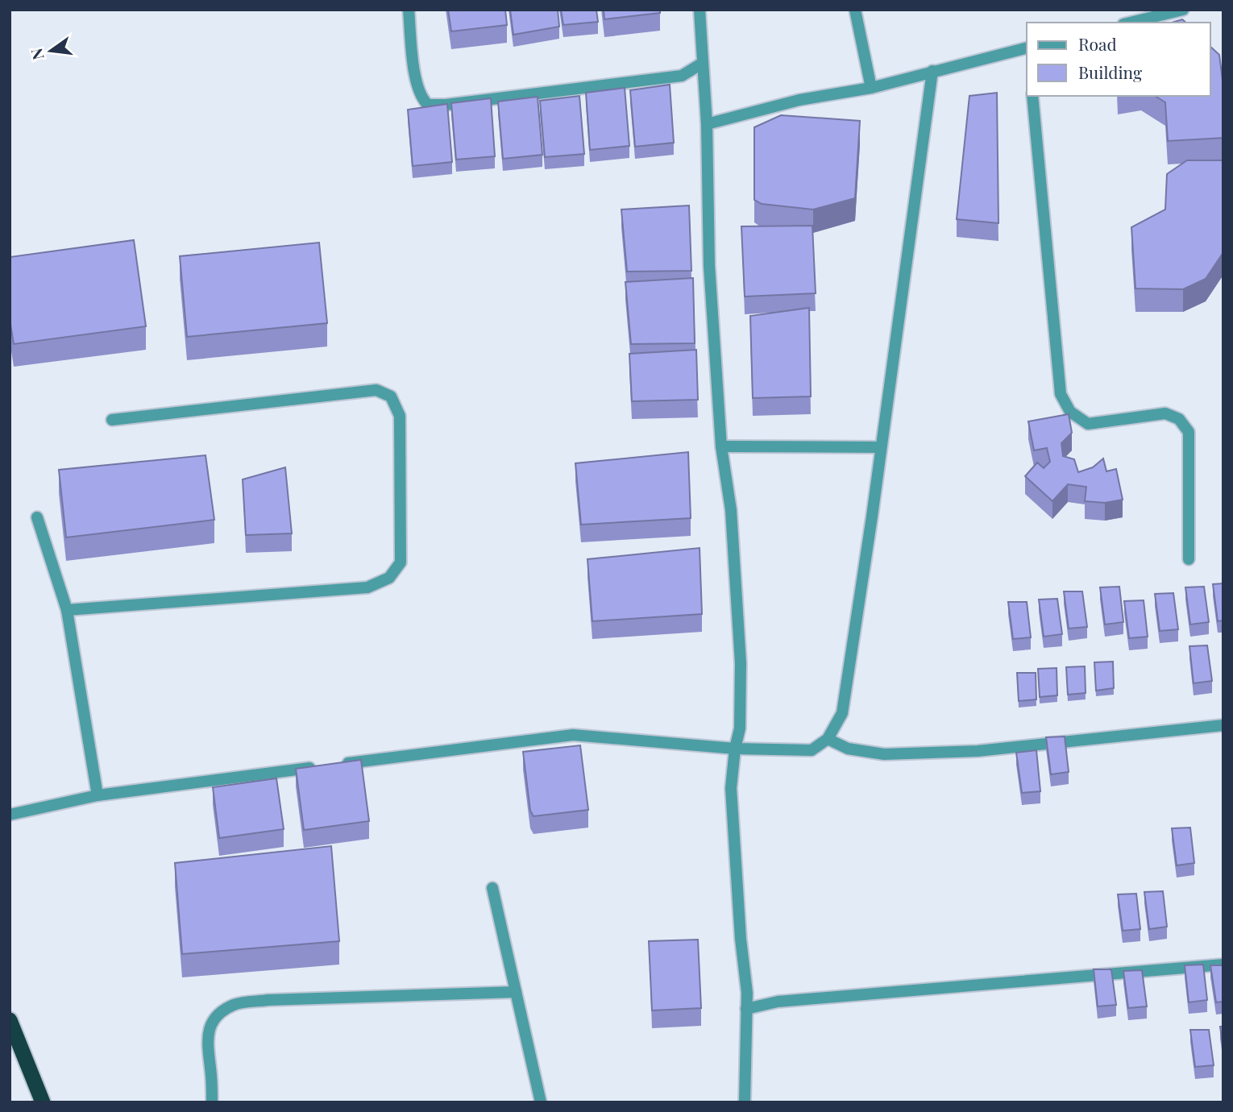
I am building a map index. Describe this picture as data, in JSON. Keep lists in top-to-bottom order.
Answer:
{
  "legend": ["Road", "Building"],
  "north": "left"
}
